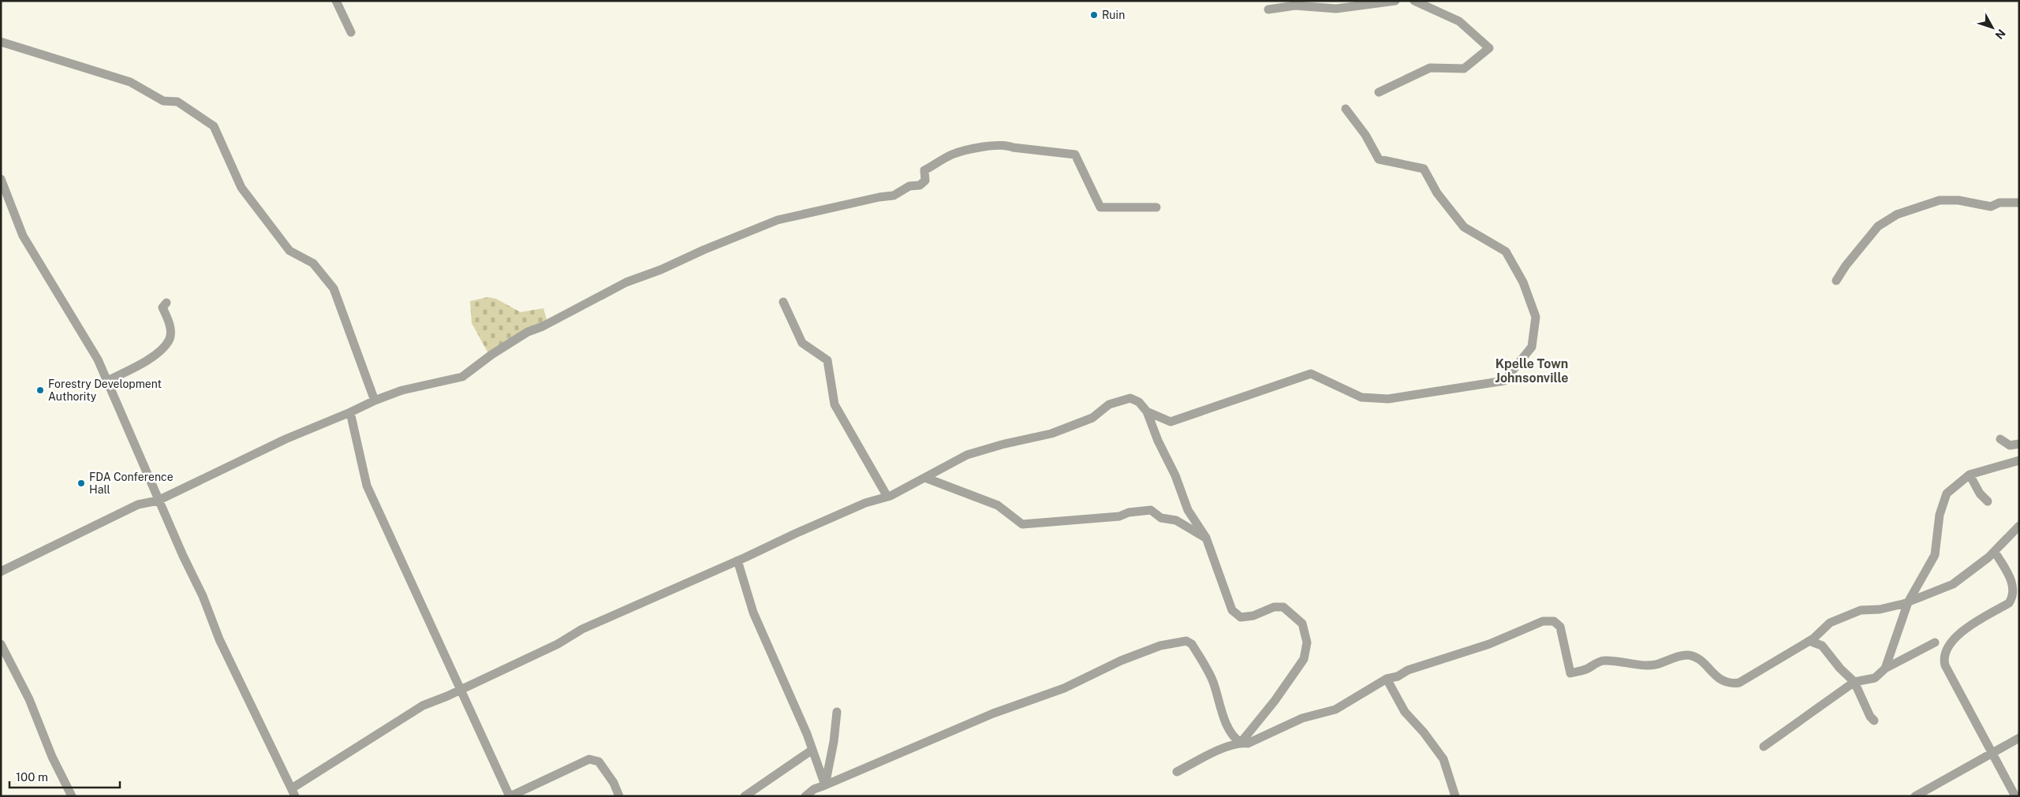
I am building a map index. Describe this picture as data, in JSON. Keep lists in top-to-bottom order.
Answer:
{
  "districts": ["Kpelle Town Johnsonville"],
  "places": ["Ruin", "Forestry Development Authority", "FDA Conference Hall"],
  "scale_bar": "100 m",
  "north": "bottom right"
}
